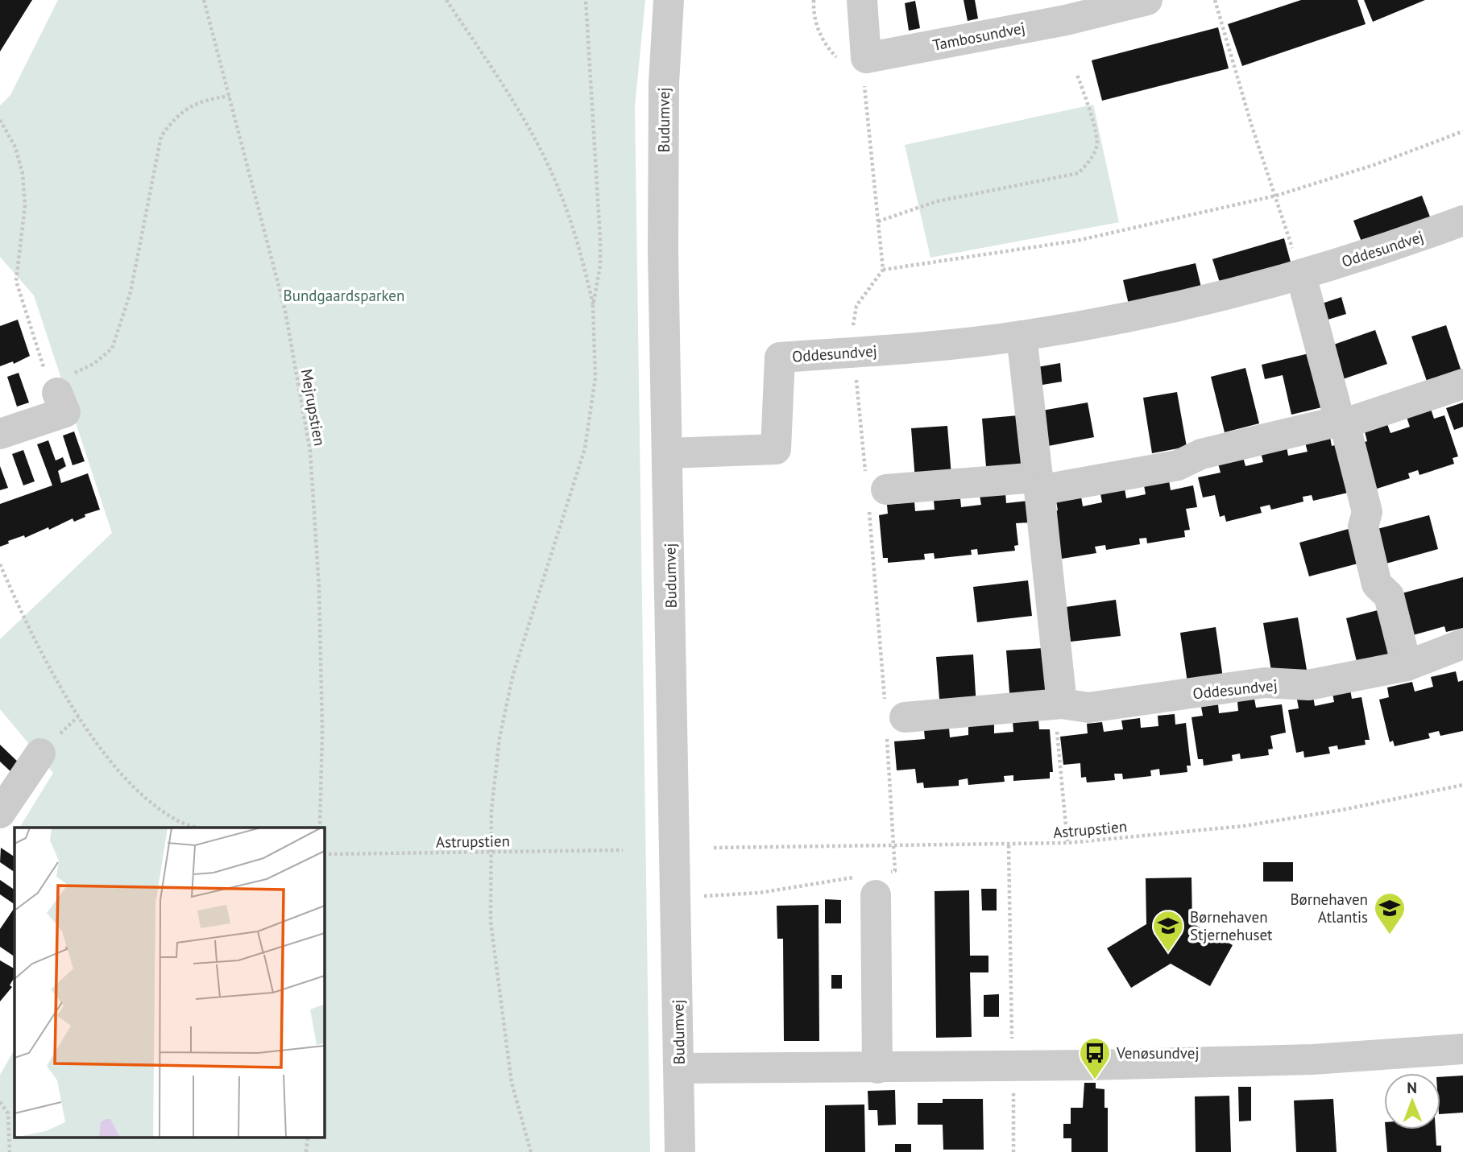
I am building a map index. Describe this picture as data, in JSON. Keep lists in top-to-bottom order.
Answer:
{
  "streets": {
    "street": ["Tambosundvej", "Budumvej", "Oddesundvej"],
    "path": ["Mejrupstien", "Astrupstien"]
  },
  "crossings": [
    ["Budumvej", "Oddesundvej"]
  ],
  "parks": ["Bundgaardsparken"],
  "places": {
    "school or university": ["Børnehaven Atlantis", "Børnehaven Stjernehuset"],
    "bus stop": ["Venøsundvej"]
  },
  "north": "top"
}
